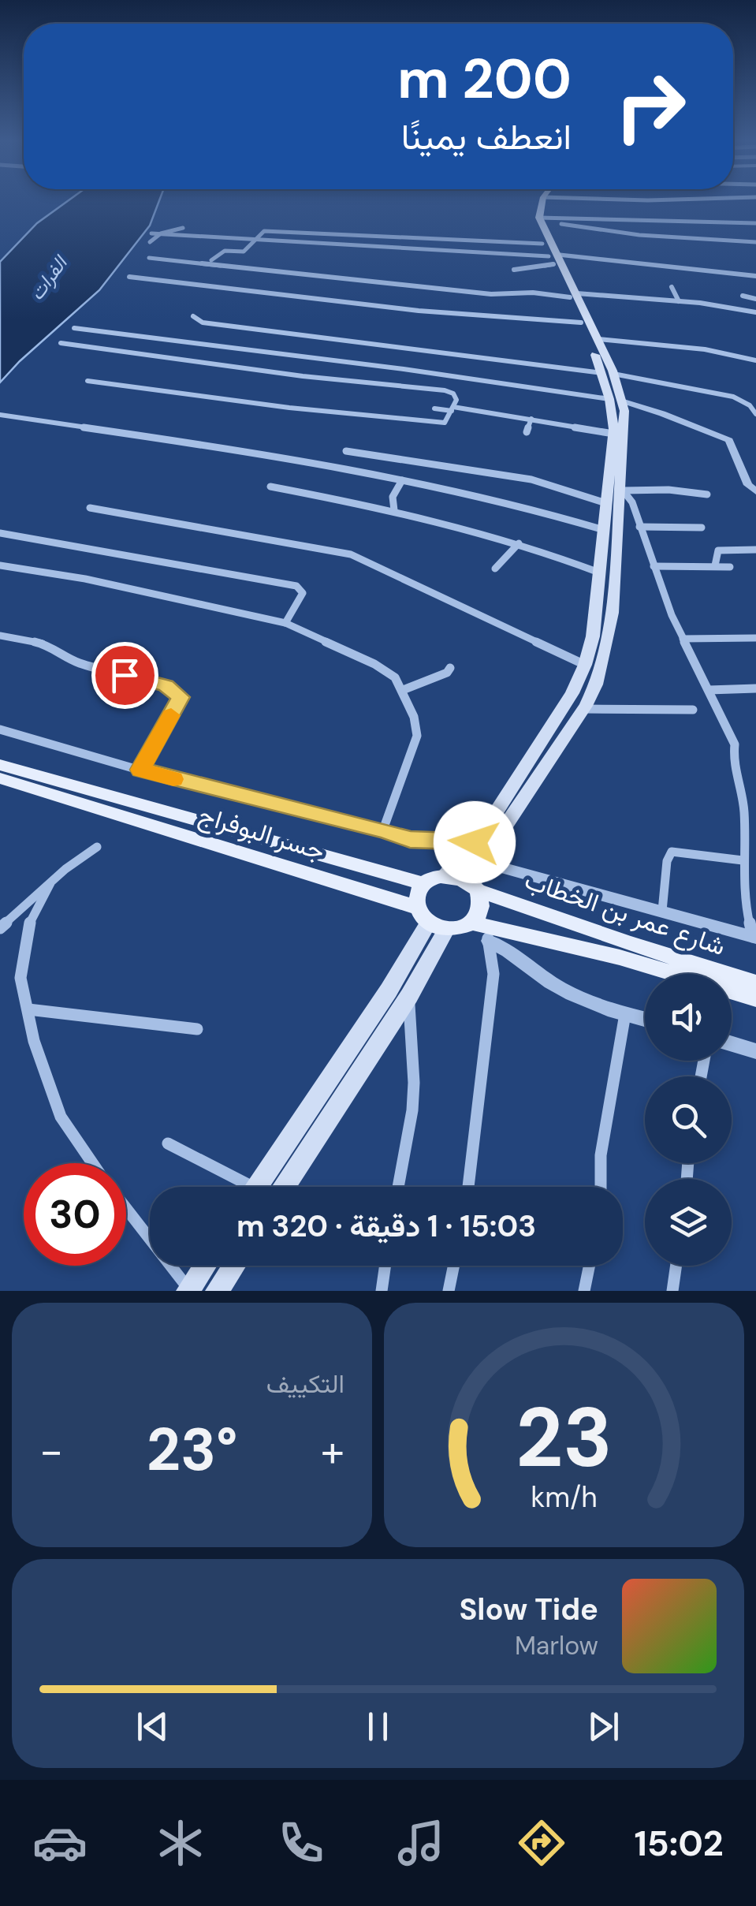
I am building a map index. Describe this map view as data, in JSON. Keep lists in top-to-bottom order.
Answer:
{
  "streets": {
    "main road": ["جسر البوفراج", "شارع عمر بن الخطاب"]
  },
  "water": ["الفرات"],
  "page": {
    "turn": ["200 m", "انعطف يمينًا"],
    "limit": "30",
    "trip": "15:03 · 1 دقيقة · 320 m",
    "tile": "التكييف",
    "heat": ["−", "23°", "+"],
    "song": ["Slow Tide", "Marlow"],
    "tabs": "15:02",
    "gauge": ["23", "km/h"]
  }
}
